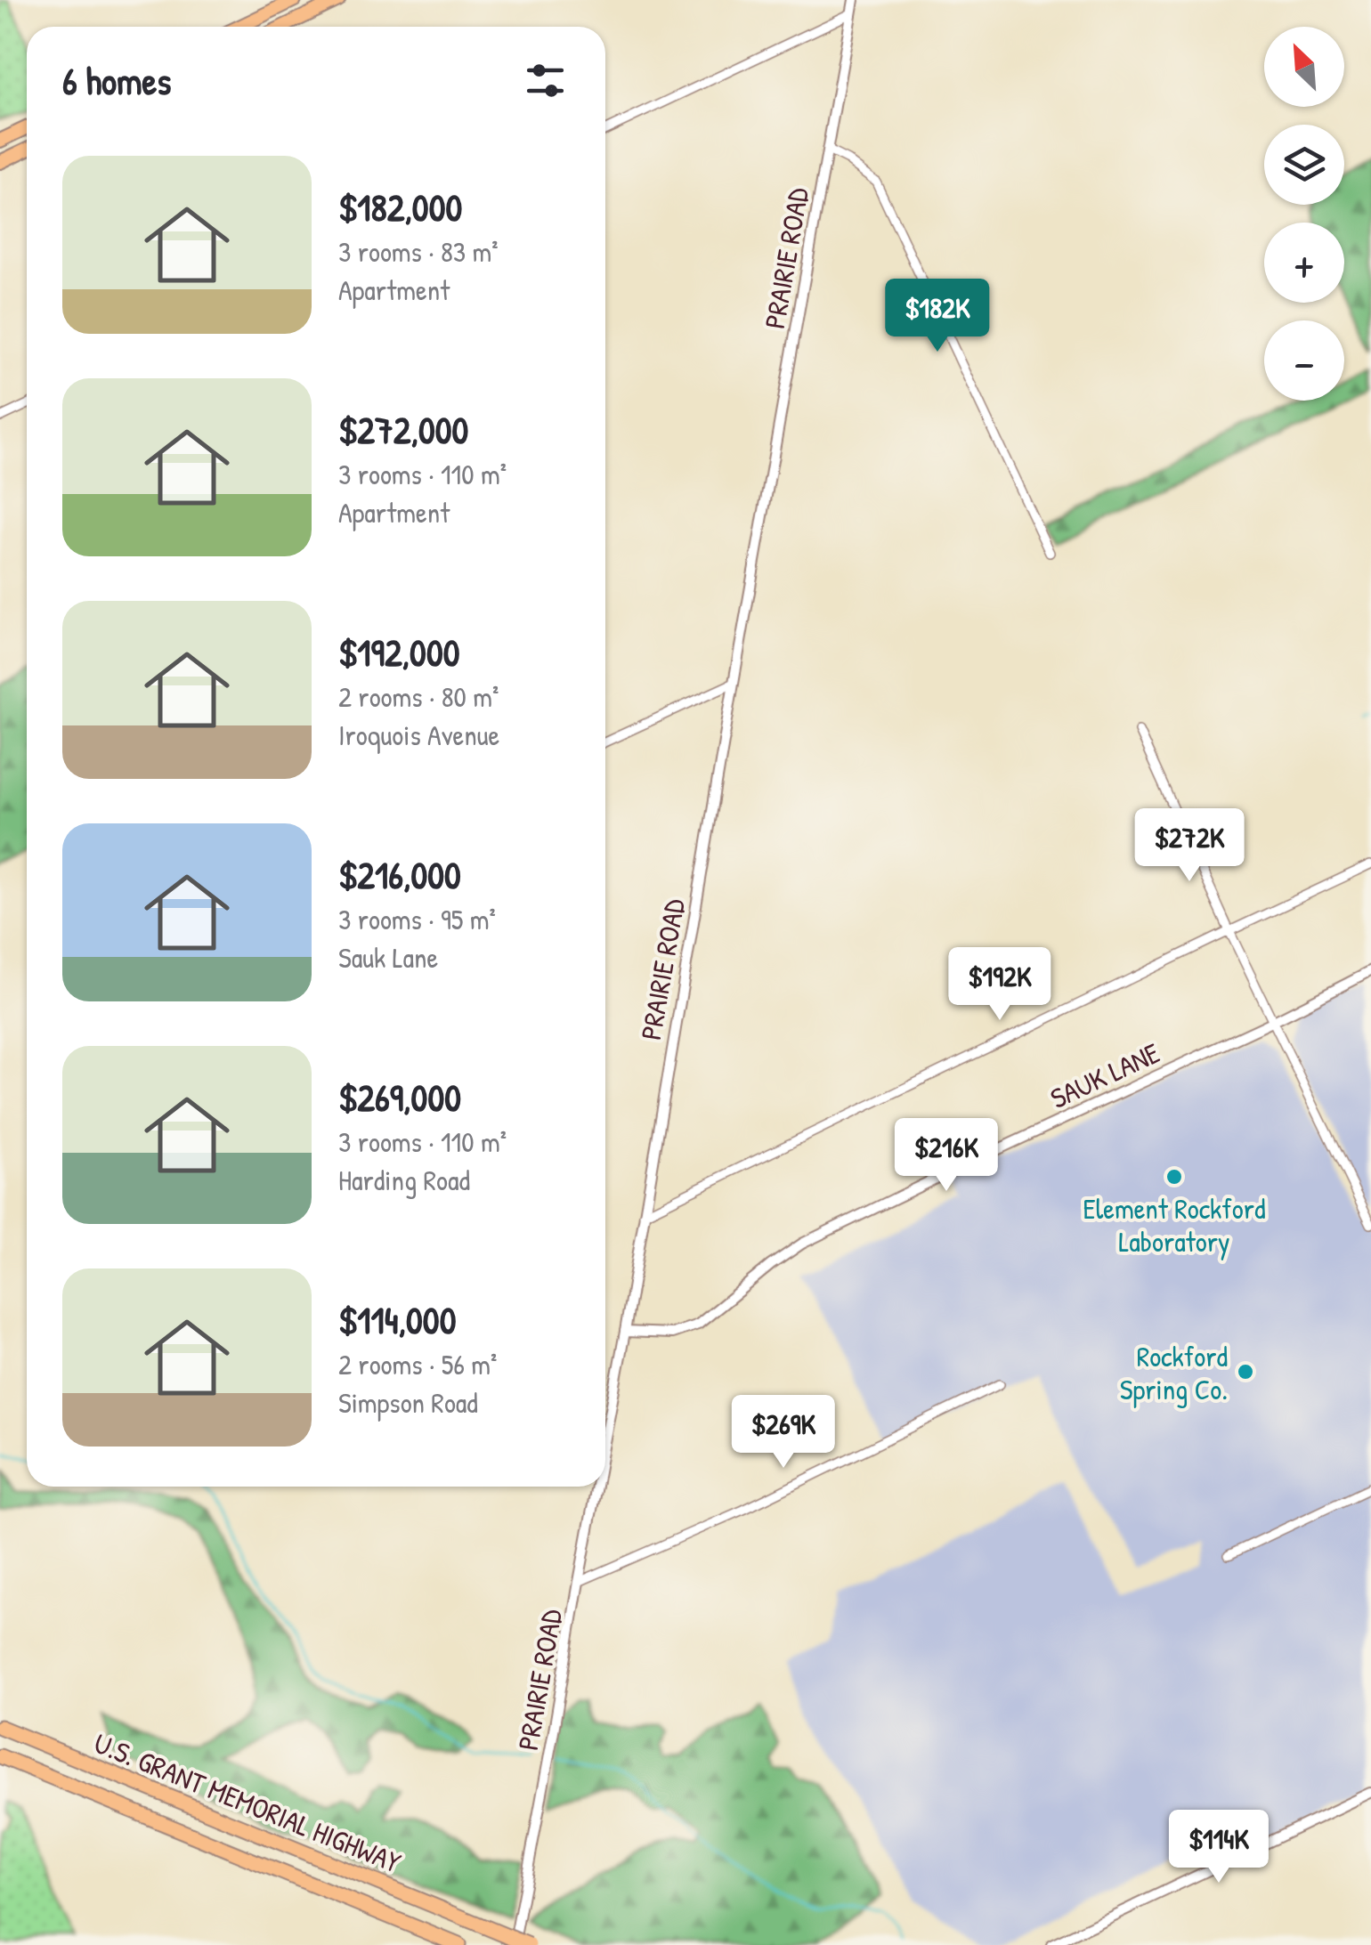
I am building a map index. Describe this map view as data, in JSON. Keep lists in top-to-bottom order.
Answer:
{
  "streets": {
    "highway": ["U.S. GRANT MEMORIAL HIGHWAY"],
    "street": ["PRAIRIE ROAD", "SAUK LANE"]
  },
  "crossings": [
    ["PRAIRIE ROAD", "SAUK LANE"]
  ],
  "places": ["Element Rockford Laboratory", "Rockford Spring Co."],
  "north": "top left",
  "page": {
    "map_buttons": ["+", "−"],
    "heading": "6 homes",
    "list": [
      {
        "name": "$182,000",
        "note": "3 rooms · 83 m² · Apartment"
      },
      {
        "name": "$272,000",
        "note": "3 rooms · 110 m² · Apartment"
      },
      {
        "name": "$192,000",
        "note": "2 rooms · 80 m² · Iroquois Avenue"
      },
      {
        "name": "$216,000",
        "note": "3 rooms · 95 m² · Sauk Lane"
      },
      {
        "name": "$269,000",
        "note": "3 rooms · 110 m² · Harding Road"
      },
      {
        "name": "$114,000",
        "note": "2 rooms · 56 m² · Simpson Road"
      }
    ],
    "price": [
      "$182K",
      "$272K",
      "$192K",
      "$216K",
      "$269K",
      "$114K"
    ]
  }
}
